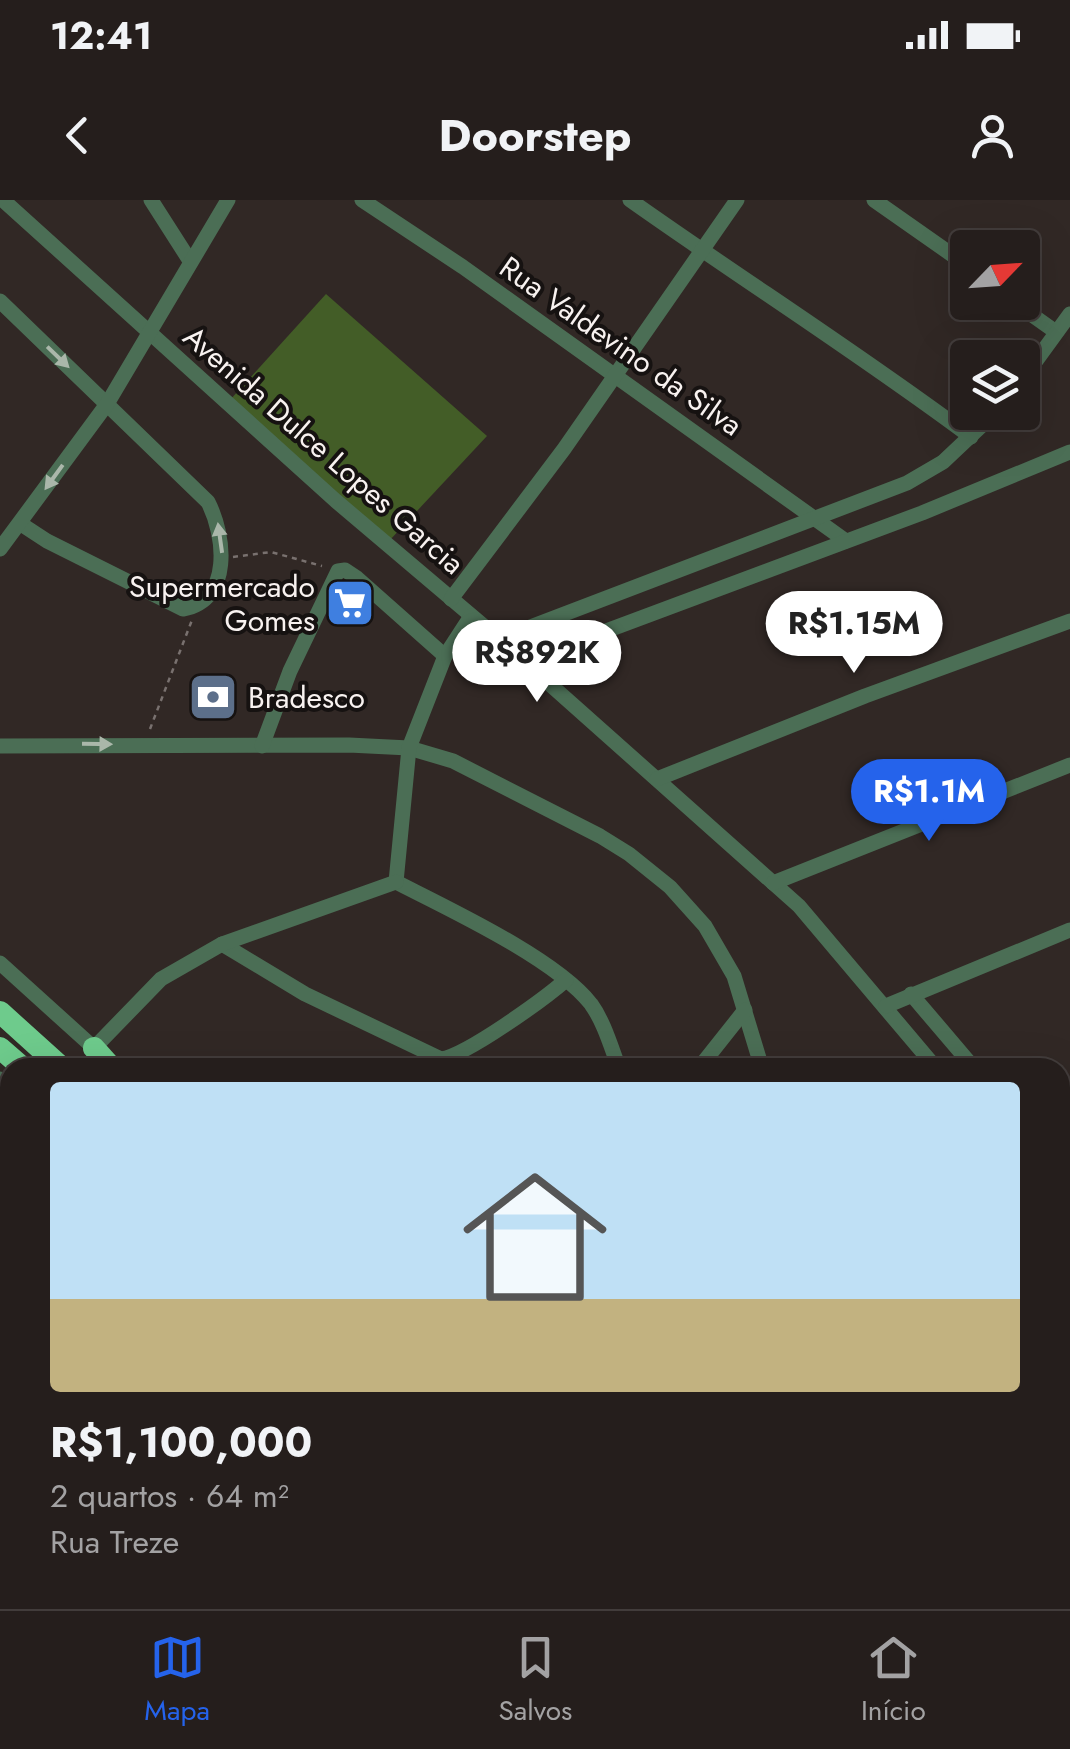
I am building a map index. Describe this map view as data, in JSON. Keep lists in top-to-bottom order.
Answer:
{
  "streets": {
    "street": ["Rua Valdevino da Silva", "Avenida Dulce Lopes Garcia"]
  },
  "places": {
    "supermarket": ["Supermercado Gomes"],
    "bank": ["Bradesco"]
  },
  "north": "top right",
  "page": {
    "status": "12:41",
    "header": "Doorstep",
    "price": ["R$1.15M", "R$892K", "R$1.1M"],
    "list": [
      {
        "name": "R$1,100,000",
        "note": "2 quartos · 64 m² · Rua Treze"
      }
    ],
    "tabs": ["Mapa", "Salvos", "Início"]
  }
}
